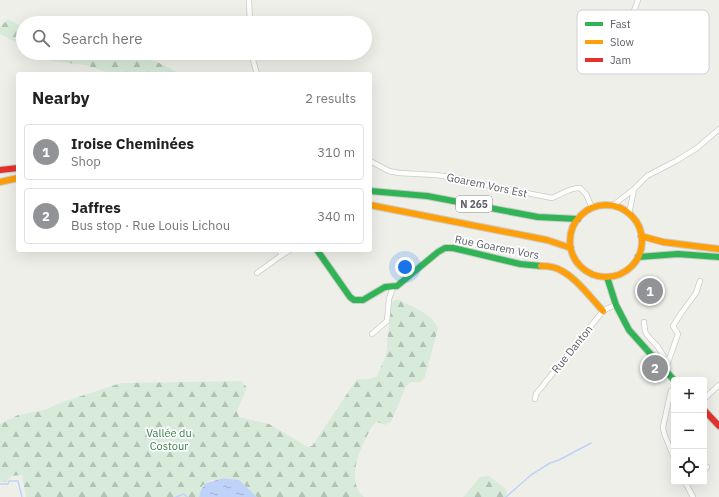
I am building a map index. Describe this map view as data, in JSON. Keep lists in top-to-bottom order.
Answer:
{
  "streets": {
    "main road": ["N 265", "Rue Goarem Vors"],
    "street": ["Goarem Vors Est", "Rue Danton"]
  },
  "crossings": [
    ["Goarem Vors Est", "N 265"],
    ["Rue Goarem Vors", "Rue Danton"]
  ],
  "parks": ["Vallée du Costour"],
  "legend": ["Fast", "Slow", "Jam"],
  "page": {
    "search": "Search here",
    "heading": ["Nearby", "2 results"],
    "list": [
      {
        "mark": "1",
        "name": "Iroise Cheminées",
        "note": "Shop",
        "value": "310 m"
      },
      {
        "mark": "2",
        "name": "Jaffres",
        "note": "Bus stop · Rue Louis Lichou",
        "value": "340 m"
      }
    ],
    "pins": ["1", "2"],
    "map_buttons": ["+", "−"]
  }
}
